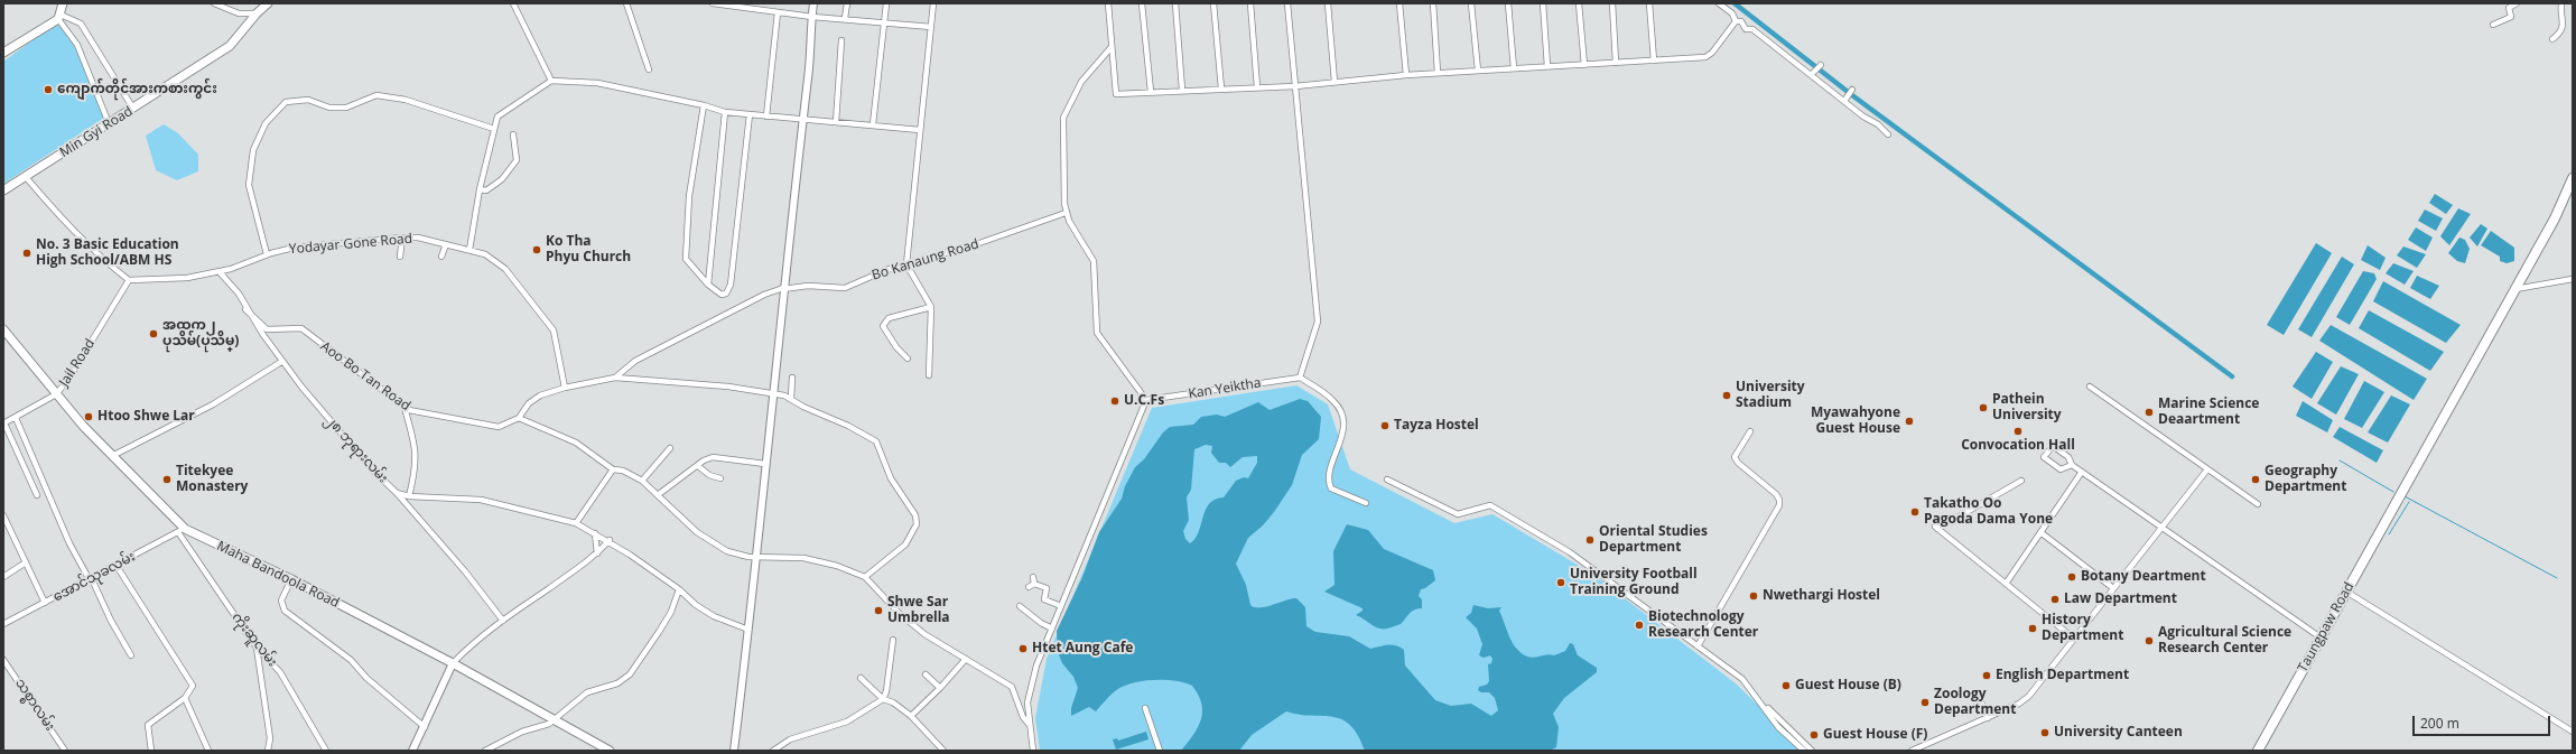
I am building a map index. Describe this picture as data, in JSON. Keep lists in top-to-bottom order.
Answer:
{
  "streets": {
    "highway": ["Taungpaw Road"],
    "main road": ["Min Gyi Road", "Maha Bandoola Road"],
    "street": [
      "Yodayar Gone Road",
      "Bo Kanaung Road",
      "Jail Road",
      "Aoo Bo Tan Road",
      "Kan Yeiktha",
      "၂၈ ဘုရားလမ်း",
      "အောင်သုခလမ်း",
      "ကိုးဆူလမ်း",
      "သစ္စာလမ်း"
    ]
  },
  "crossings": [
    ["Yodayar Gone Road", "Bo Kanaung Road"],
    ["Yodayar Gone Road", "Jail Road"],
    ["Yodayar Gone Road", "Aoo Bo Tan Road"],
    ["Yodayar Gone Road", "၂၈ ဘုရားလမ်း"],
    ["Bo Kanaung Road", "Aoo Bo Tan Road"],
    ["Jail Road", "Maha Bandoola Road"],
    ["Aoo Bo Tan Road", "၂၈ ဘုရားလမ်း"],
    ["Maha Bandoola Road", "အောင်သုခလမ်း"],
    ["Maha Bandoola Road", "ကိုးဆူလမ်း"],
    ["အောင်သုခလမ်း", "ကိုးဆူလမ်း"]
  ],
  "places": [
    "ကျောက်တိုင်အားကစားကွင်း",
    "Ko Tha Phyu Church",
    "No. 3 Basic Education High School/ABM HS",
    "အထက၂ ပုသိမ်(ပုသိမ္)",
    "University Stadium",
    "U.C.Fs",
    "Pathein University",
    "Marine Science Deaartment",
    "Htoo Shwe Lar",
    "Myawahyone Guest House",
    "Tayza Hostel",
    "Convocation Hall",
    "Titekyee Monastery",
    "Geography Department",
    "Takatho Oo Pagoda Dama Yone",
    "Oriental Studies Department",
    "Botany Deartment",
    "University Football Training Ground",
    "Nwethargi Hostel",
    "Law Department",
    "Shwe Sar Umbrella",
    "Biotechnology Research Center",
    "History Department",
    "Agricultural Science Research Center",
    "Htet Aung Cafe",
    "English Department",
    "Guest House (B)",
    "Zoology Department",
    "University Canteen",
    "Guest House (F)"
  ],
  "scale_bar": "200 m"
}
